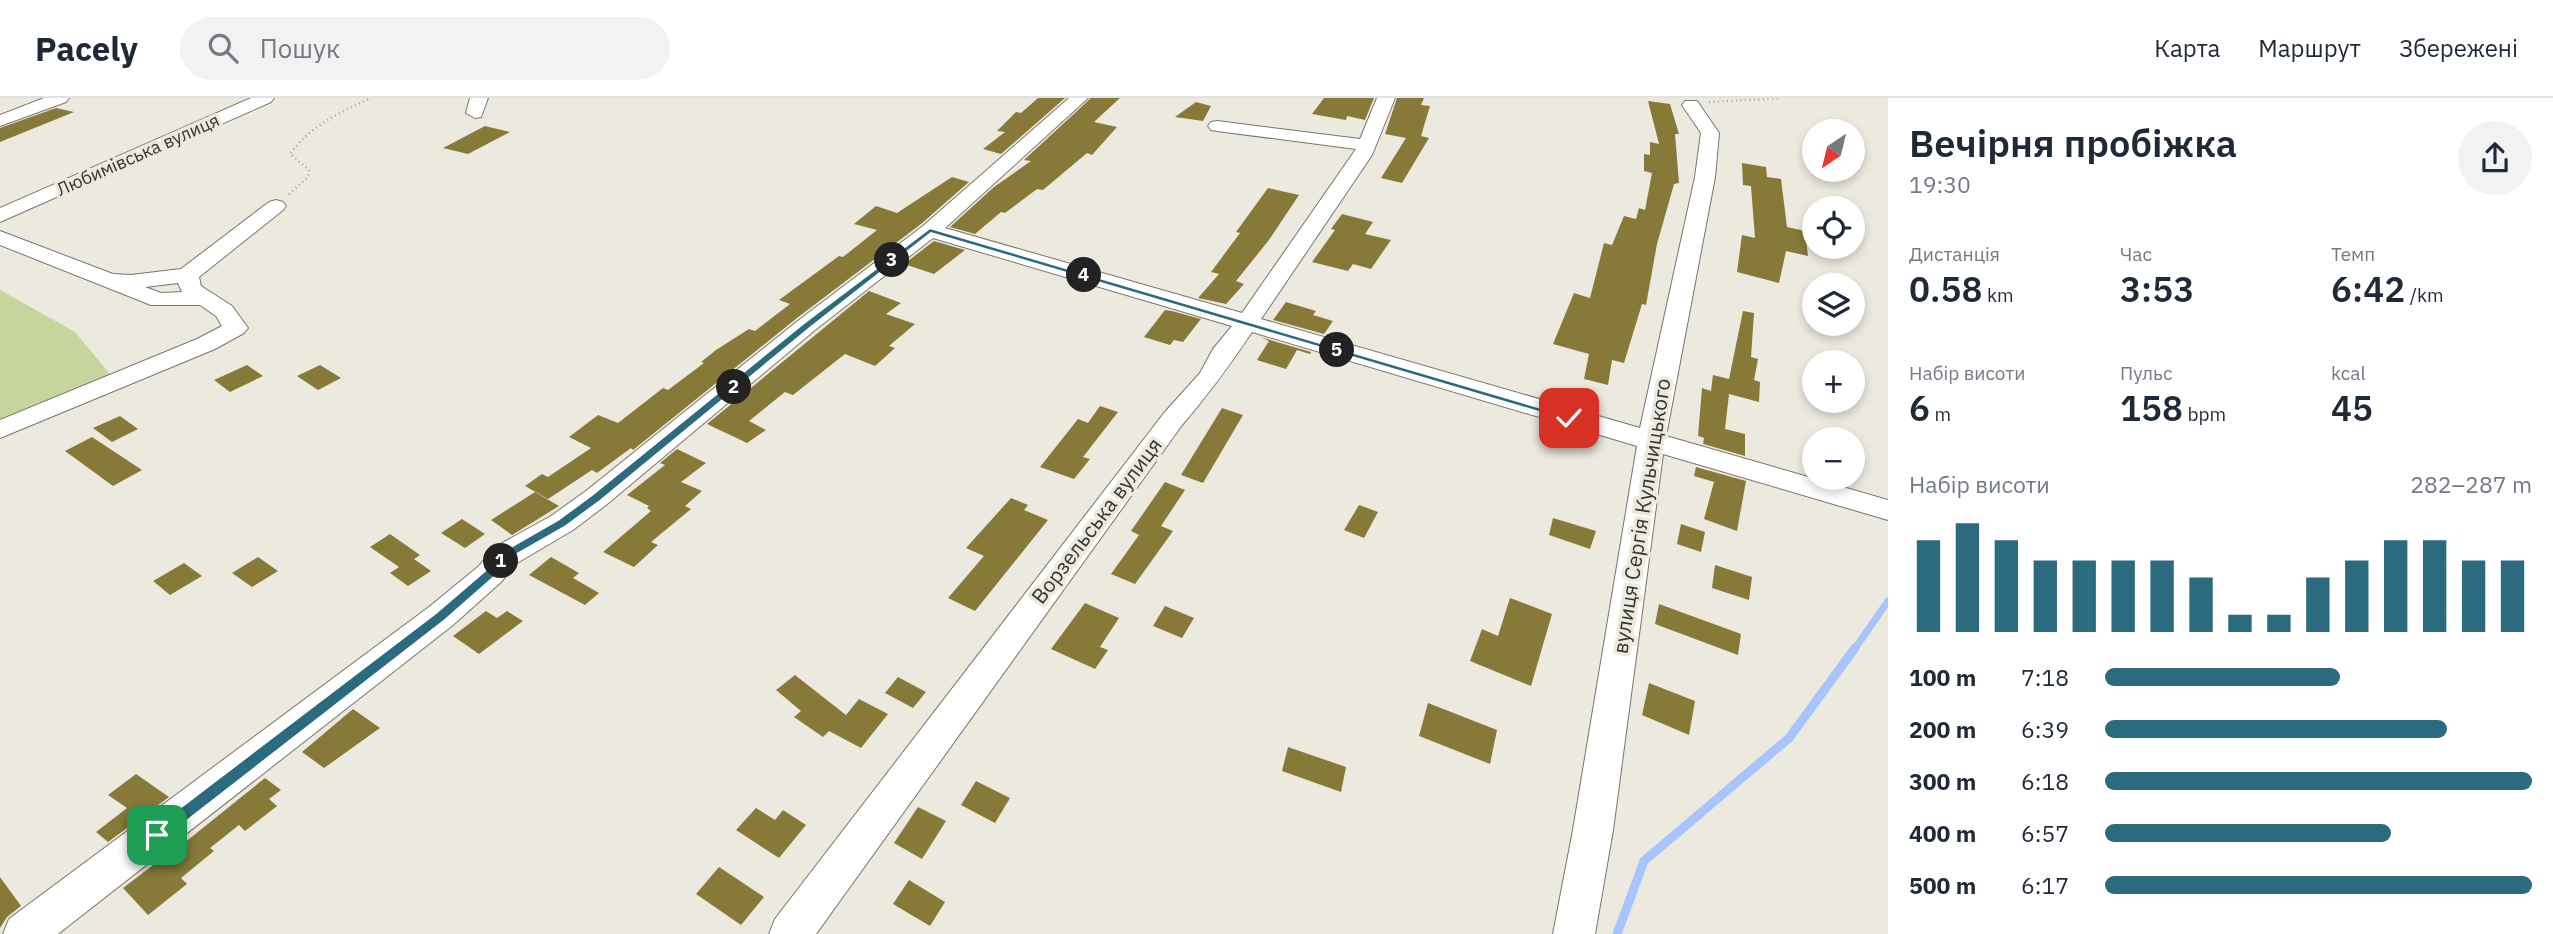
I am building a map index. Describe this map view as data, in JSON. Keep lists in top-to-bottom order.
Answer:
{
  "streets": {
    "street": ["Любимівська вулиця", "вулиця Сергія Кульчицького", "Ворзельська вулиця"]
  },
  "north": "bottom left",
  "page": {
    "header": "Pacely",
    "search": "Пошук",
    "nav": ["Карта", "Маршрут", "Збережені"],
    "heading": ["Вечірня пробіжка", "19:30"],
    "map_buttons": ["+", "−"],
    "stats": [
      ["Дистанція", "0.58 km"],
      ["Час", "3:53"],
      ["Темп", "6:42 /km"],
      ["Набір висоти", "6 m"],
      ["Пульс", "158 bpm"],
      ["kcal", "45"]
    ],
    "pins": [
      "3",
      "4",
      "5",
      "2",
      "1"
    ],
    "chart": ["Набір висоти", "282–287 m"],
    "list": [
      {
        "name": "100 m",
        "note": "7:18"
      },
      {
        "name": "200 m",
        "note": "6:39"
      },
      {
        "name": "300 m",
        "note": "6:18"
      },
      {
        "name": "400 m",
        "note": "6:57"
      },
      {
        "name": "500 m",
        "note": "6:17"
      }
    ]
  }
}
